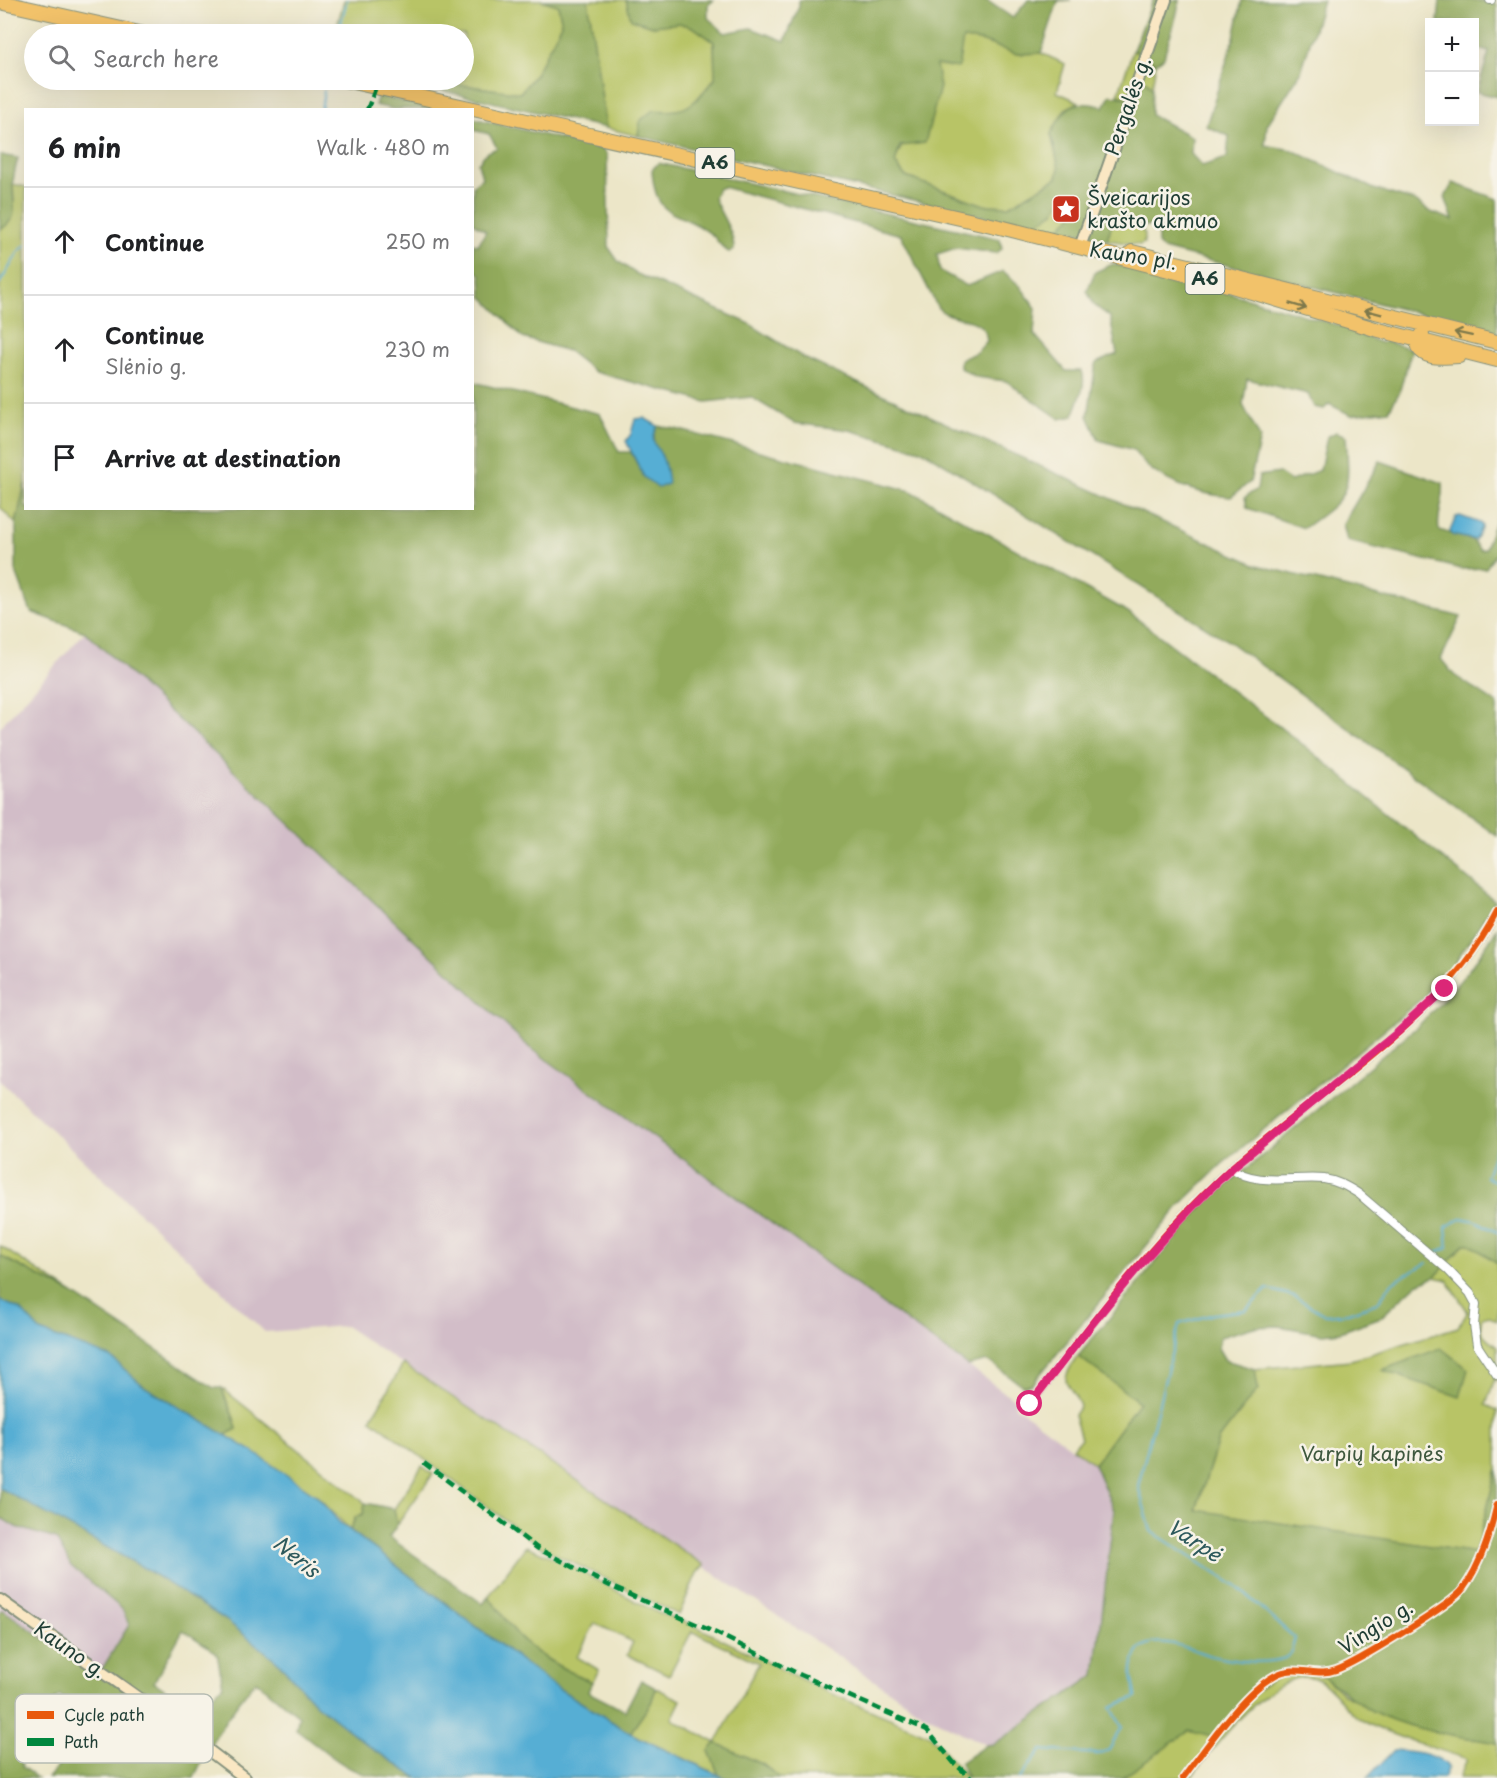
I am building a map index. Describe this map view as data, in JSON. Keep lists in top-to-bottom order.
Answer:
{
  "streets": {
    "highway": ["A6", "Kauno pl."],
    "main road": ["Pergalės g.", "Kauno g."],
    "street": ["Vingio g."]
  },
  "crossings": [
    ["Pergalės g.", "A6"],
    ["Pergalės g.", "Kauno pl."],
    ["A6", "Kauno pl."]
  ],
  "water": ["Varpė", "Neris"],
  "parks": ["Varpių kapinės"],
  "places": {
    "place": ["Šveicarijos krašto akmuo"]
  },
  "legend": ["Cycle path", "Path"],
  "page": {
    "map_buttons": ["+", "−"],
    "search": "Search here",
    "heading": ["6 min", "Walk · 480 m"],
    "list": [
      ["Continue", "250 m"],
      ["Continue", "Slėnio g.", "230 m"],
      "Arrive at destination"
    ]
  }
}
